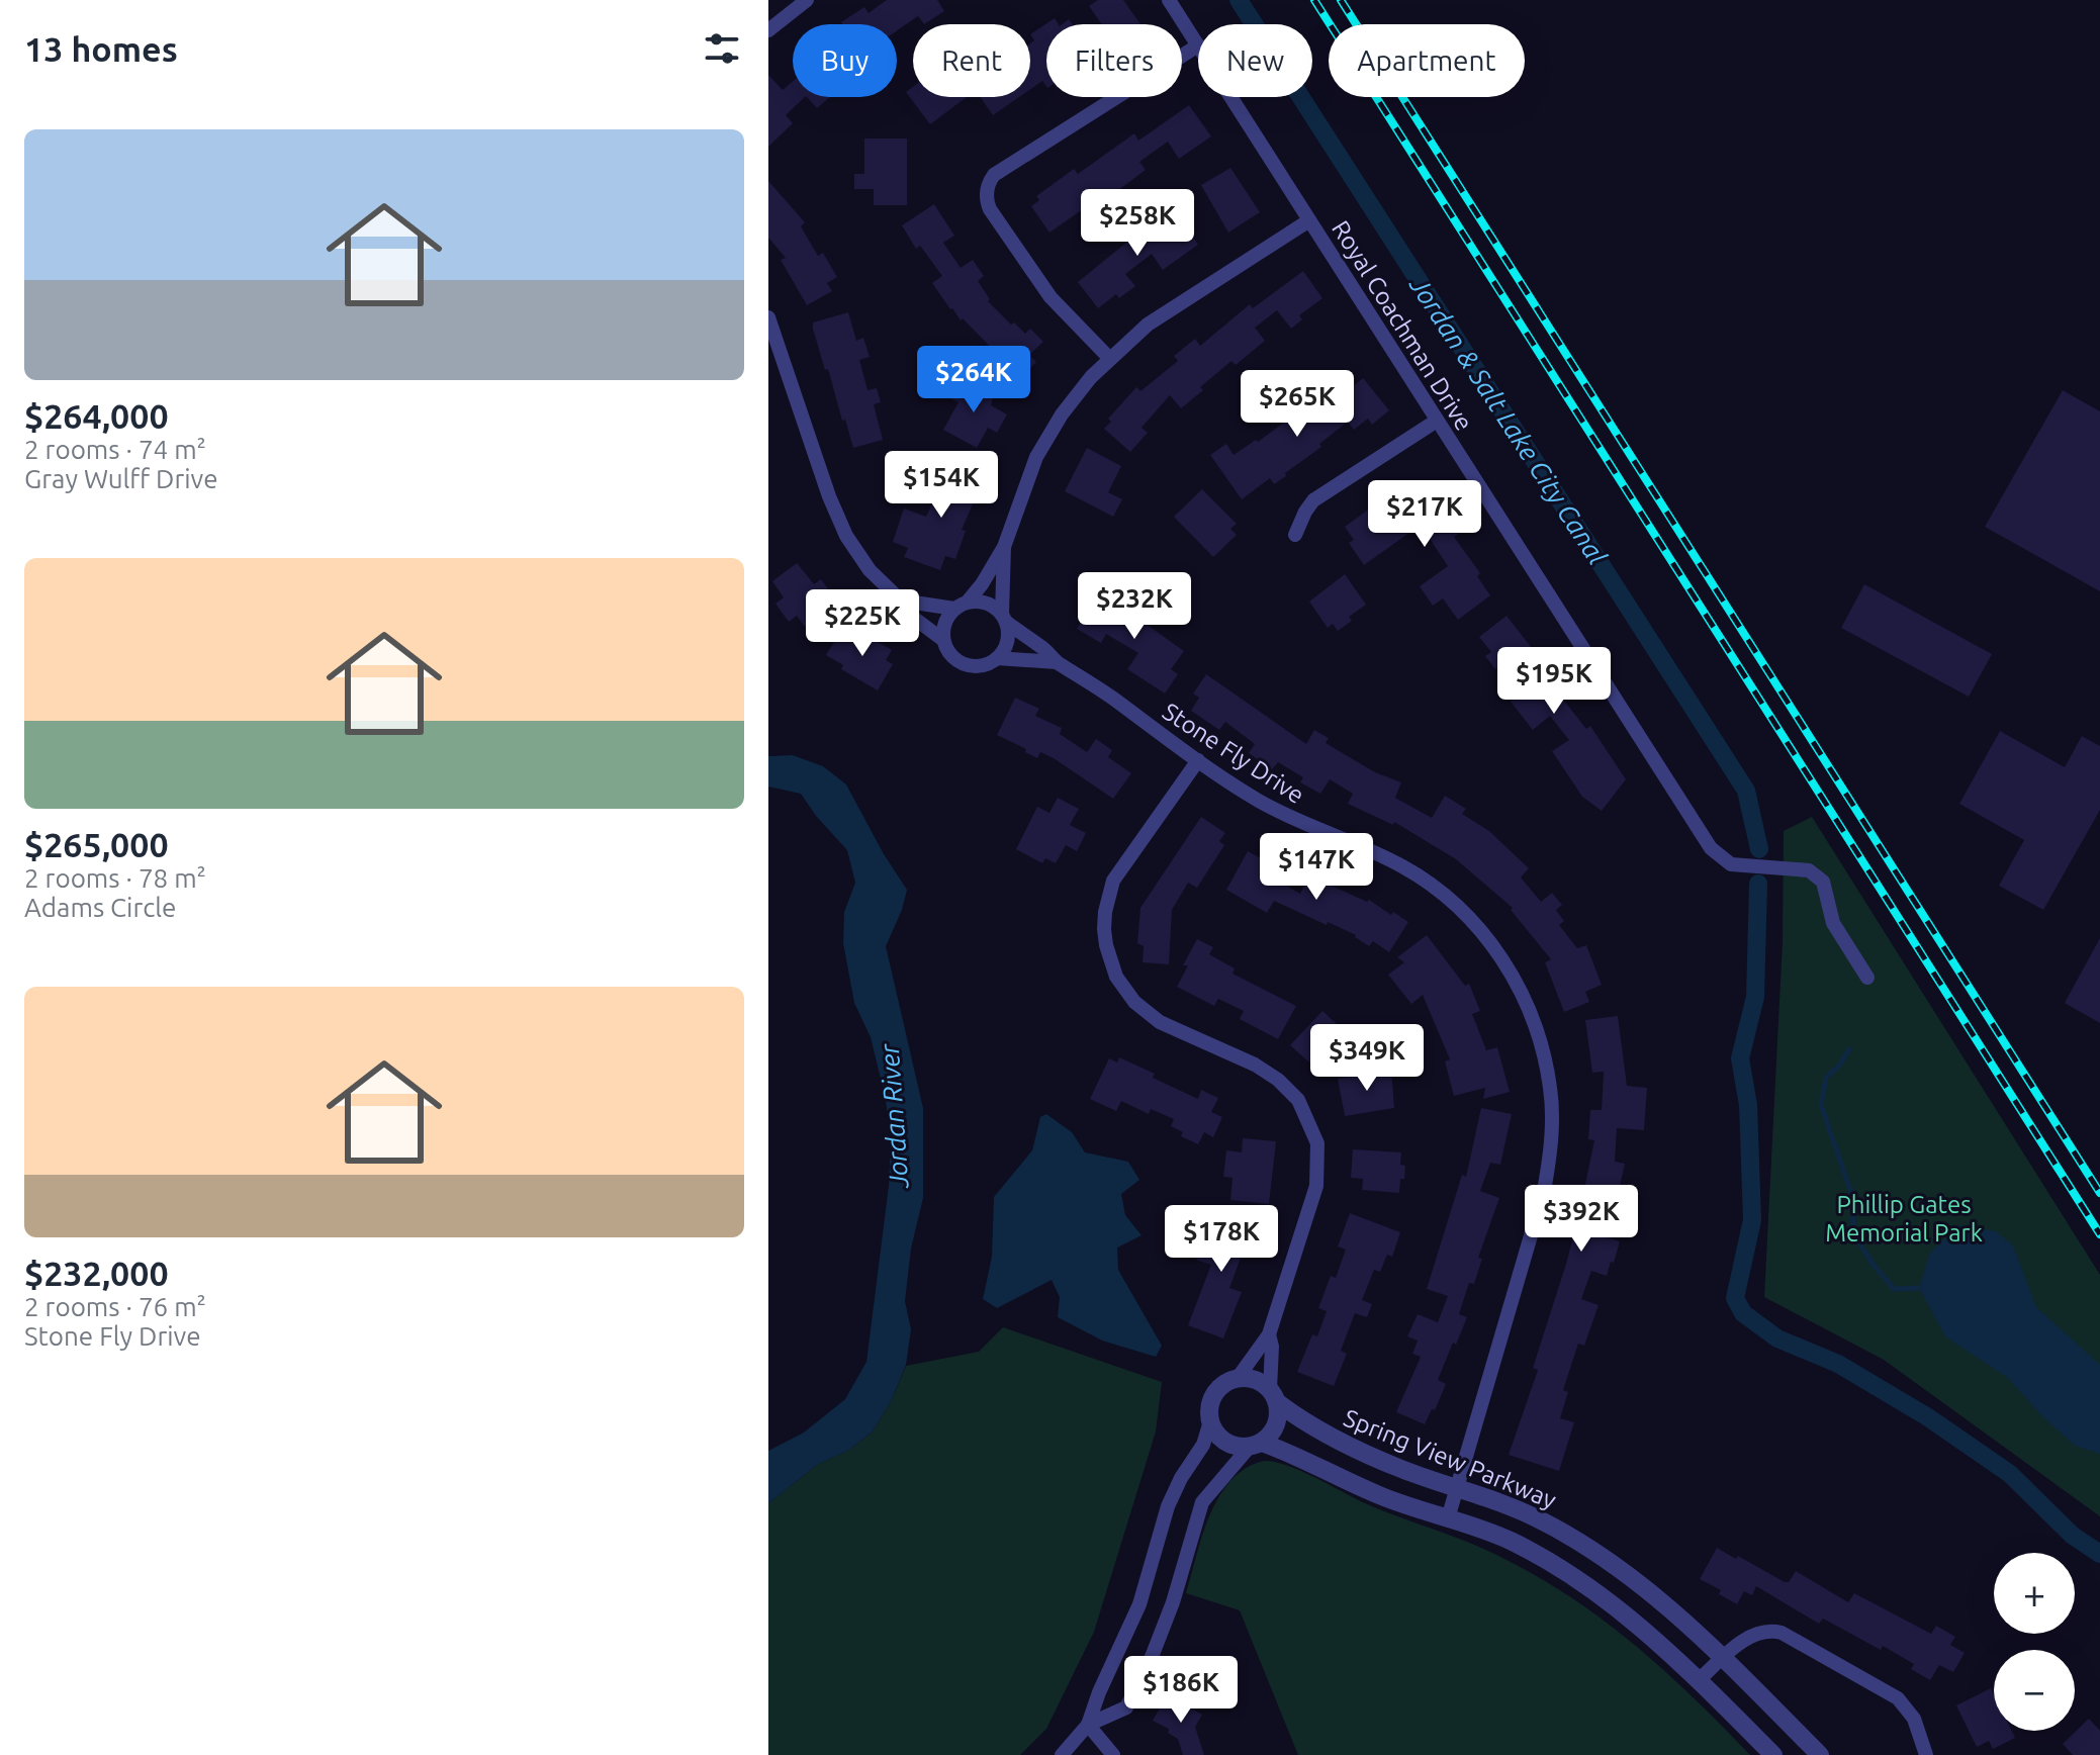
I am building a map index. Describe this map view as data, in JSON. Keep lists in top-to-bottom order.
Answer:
{
  "streets": {
    "street": ["Royal Coachman Drive", "Stone Fly Drive", "Spring View Parkway"]
  },
  "crossings": [
    ["Stone Fly Drive", "Spring View Parkway"]
  ],
  "water": ["Jordan & Salt Lake City Canal", "Jordan River"],
  "parks": ["Phillip Gates Memorial Park"],
  "page": {
    "heading": "13 homes",
    "chip": [
      "Buy",
      "Rent",
      "Filters",
      "New",
      "Apartment"
    ],
    "list": [
      {
        "name": "$264,000",
        "note": "2 rooms · 74 m² · Gray Wulff Drive"
      },
      {
        "name": "$265,000",
        "note": "2 rooms · 78 m² · Adams Circle"
      },
      {
        "name": "$232,000",
        "note": "2 rooms · 76 m² · Stone Fly Drive"
      }
    ],
    "price": [
      "$258K",
      "$264K",
      "$265K",
      "$154K",
      "$217K",
      "$232K",
      "$225K",
      "$195K",
      "$147K",
      "$349K",
      "$392K",
      "$178K",
      "$186K"
    ],
    "map_buttons": ["+", "−"]
  }
}
